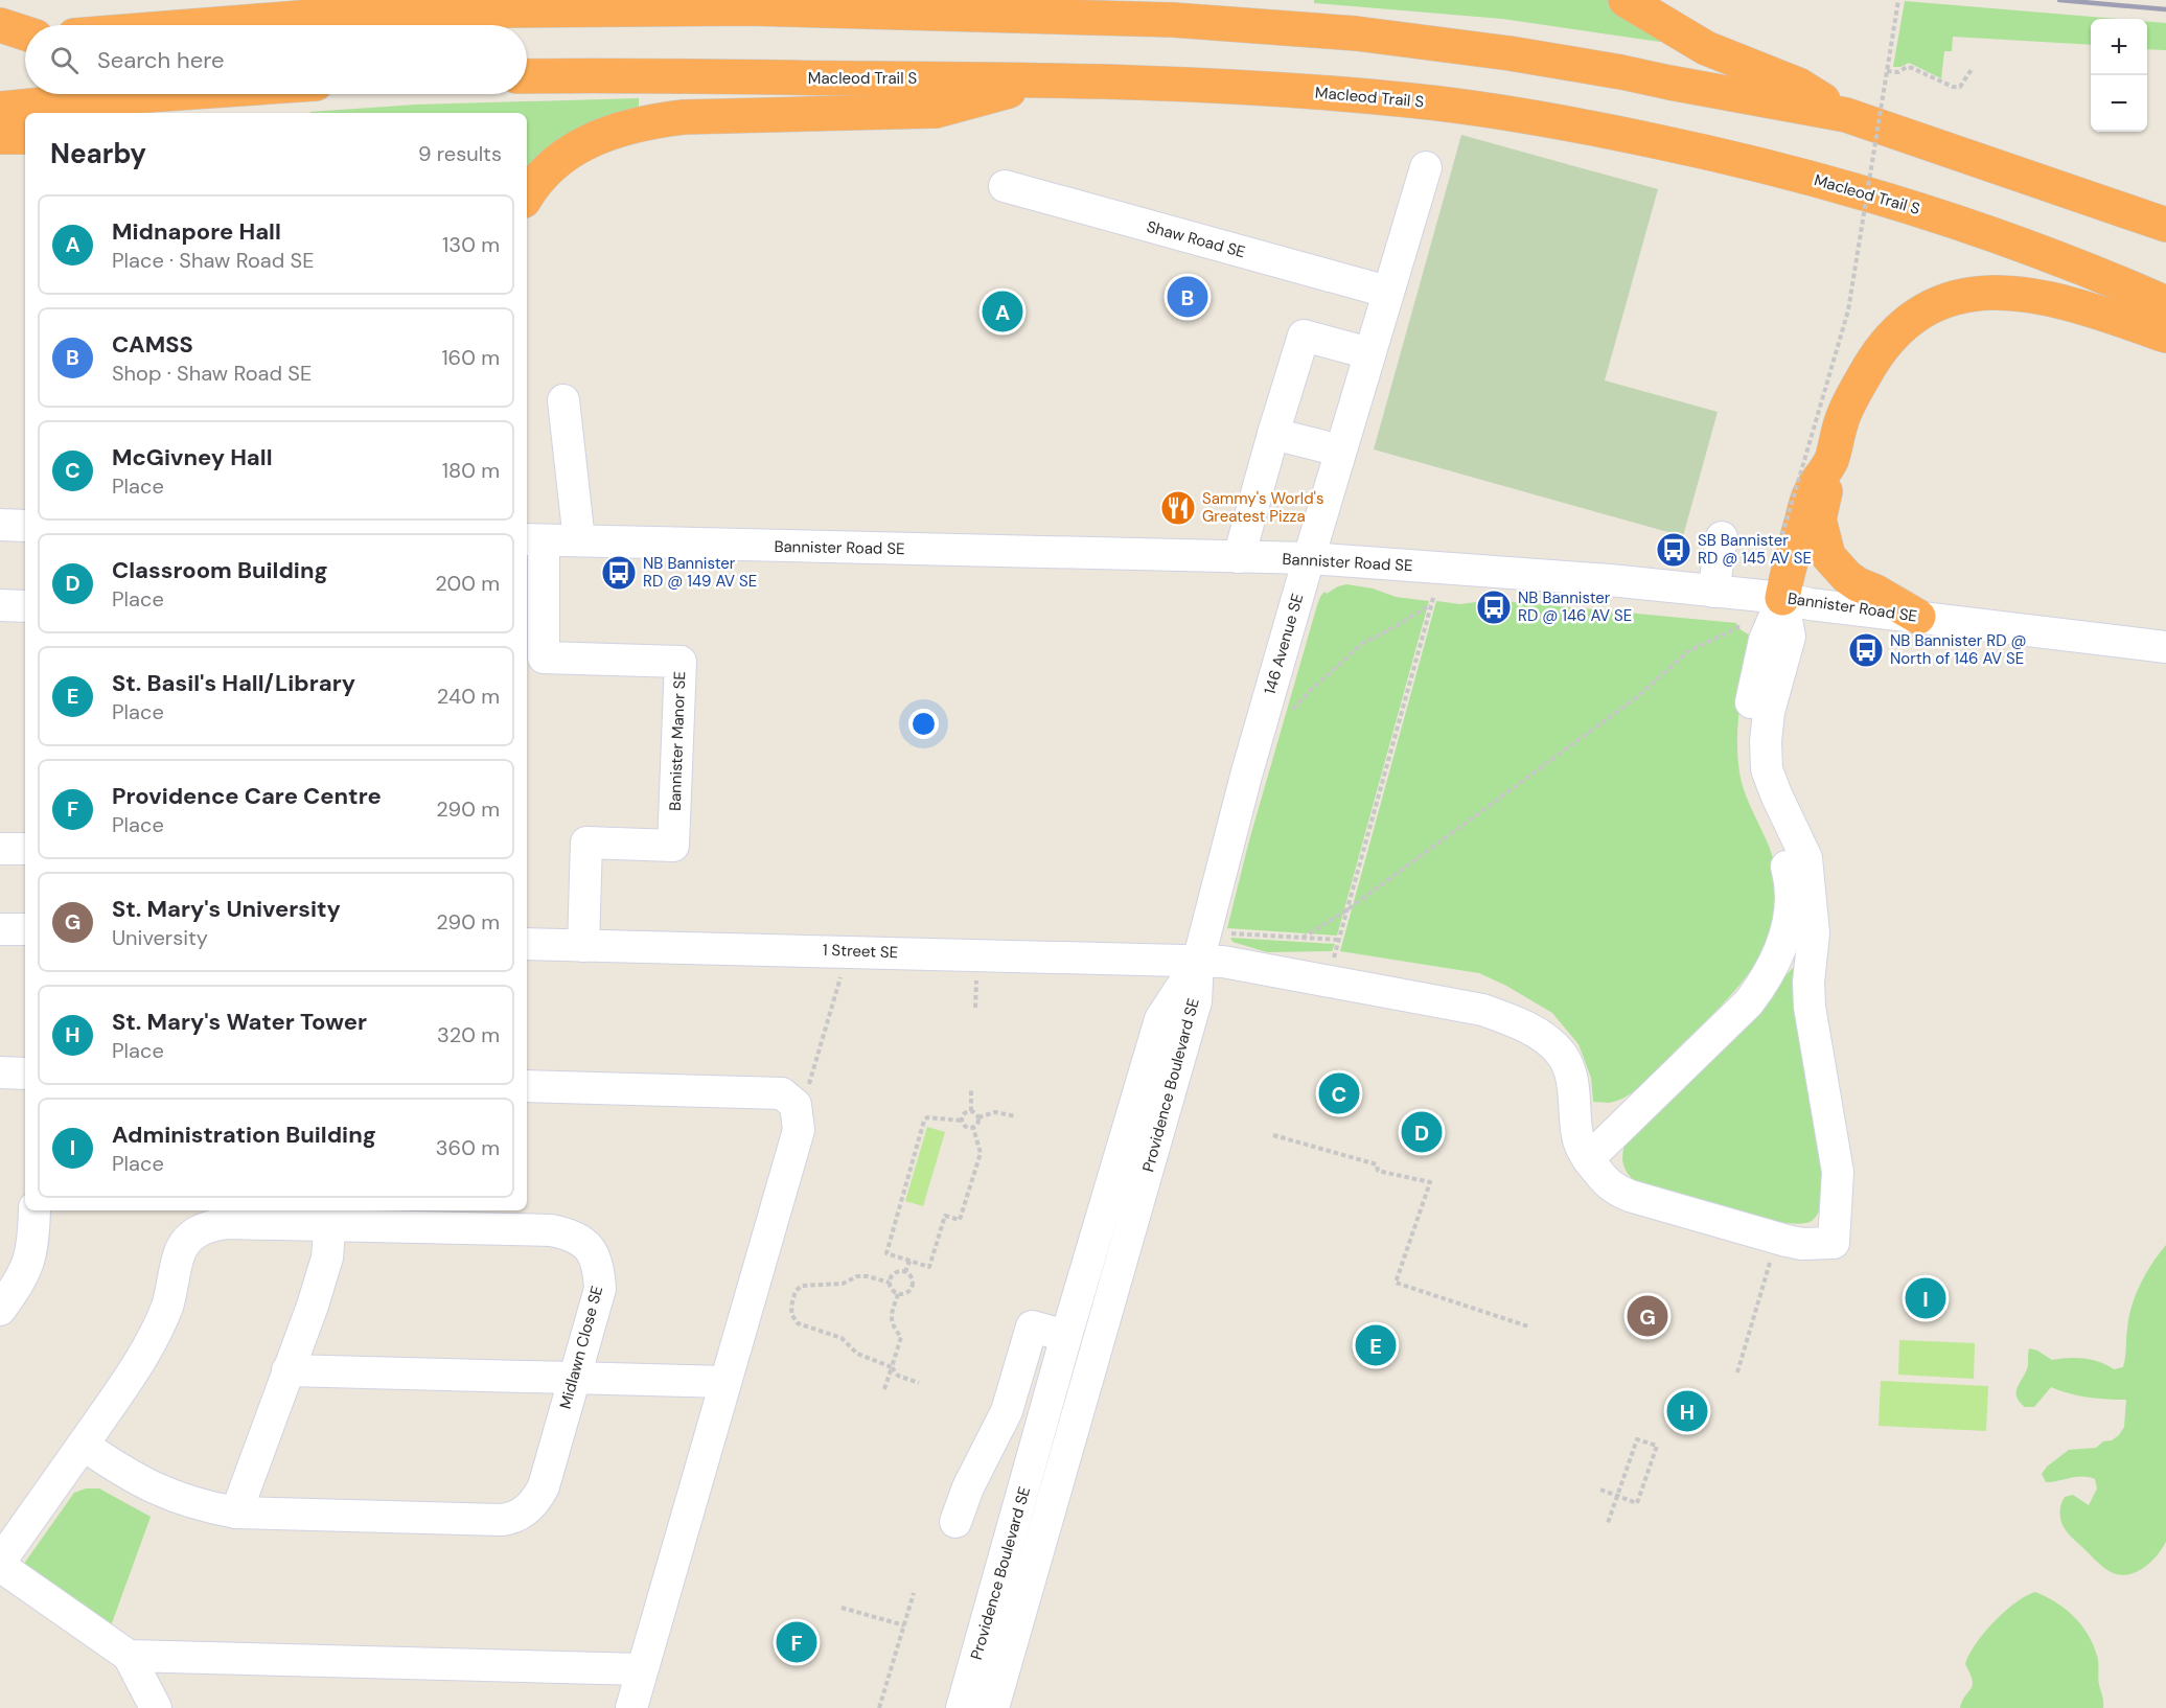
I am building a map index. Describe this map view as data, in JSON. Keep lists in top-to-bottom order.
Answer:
{
  "streets": {
    "highway": ["Macleod Trail S"],
    "street": [
      "Shaw Road SE",
      "Bannister Road SE",
      "146 Avenue SE",
      "Bannister Manor SE",
      "1 Street SE",
      "Providence Boulevard SE",
      "Midlawn Close SE"
    ]
  },
  "crossings": [
    ["Shaw Road SE", "146 Avenue SE"],
    ["Bannister Road SE", "146 Avenue SE"],
    ["Bannister Road SE", "Bannister Manor SE"],
    ["146 Avenue SE", "1 Street SE"],
    ["146 Avenue SE", "Providence Boulevard SE"],
    ["Bannister Manor SE", "1 Street SE"],
    ["1 Street SE", "Providence Boulevard SE"]
  ],
  "places": {
    "restaurant": ["Sammy's World's Greatest Pizza"],
    "bus stop": [
      "SB Bannister RD @ 145 AV SE",
      "NB Bannister RD @ 149 AV SE",
      "NB Bannister RD @ 146 AV SE",
      "NB Bannister RD @ North of 146 AV SE"
    ]
  },
  "page": {
    "map_buttons": ["+", "−"],
    "search": "Search here",
    "heading": ["Nearby", "9 results"],
    "list": [
      {
        "mark": "A",
        "name": "Midnapore Hall",
        "note": "Place · Shaw Road SE",
        "value": "130 m"
      },
      {
        "mark": "B",
        "name": "CAMSS",
        "note": "Shop · Shaw Road SE",
        "value": "160 m"
      },
      {
        "mark": "C",
        "name": "McGivney Hall",
        "note": "Place",
        "value": "180 m"
      },
      {
        "mark": "D",
        "name": "Classroom Building",
        "note": "Place",
        "value": "200 m"
      },
      {
        "mark": "E",
        "name": "St. Basil's Hall/Library",
        "note": "Place",
        "value": "240 m"
      },
      {
        "mark": "F",
        "name": "Providence Care Centre",
        "note": "Place",
        "value": "290 m"
      },
      {
        "mark": "G",
        "name": "St. Mary's University",
        "note": "University",
        "value": "290 m"
      },
      {
        "mark": "H",
        "name": "St. Mary's Water Tower",
        "note": "Place",
        "value": "320 m"
      },
      {
        "mark": "I",
        "name": "Administration Building",
        "note": "Place",
        "value": "360 m"
      }
    ],
    "pins": [
      "B",
      "A",
      "C",
      "D",
      "I",
      "G",
      "E",
      "H",
      "F"
    ]
  }
}
